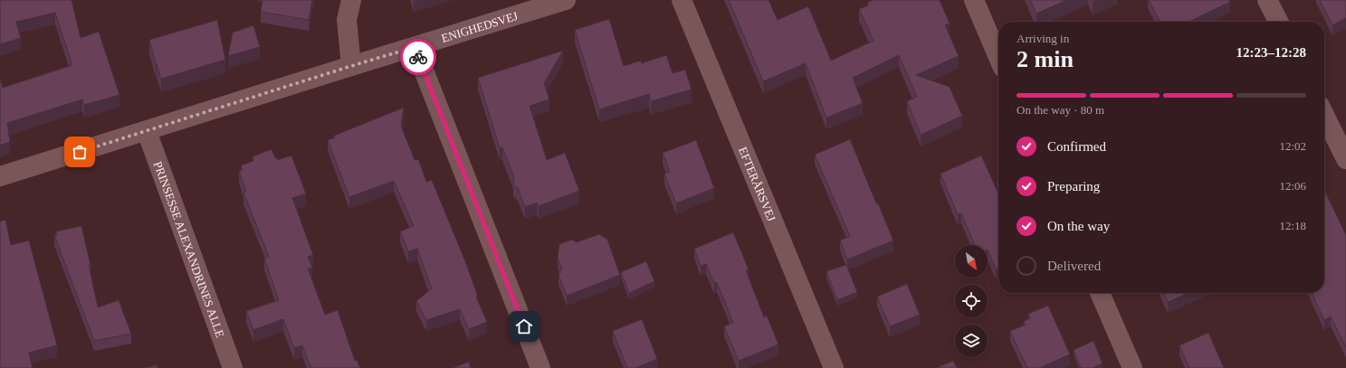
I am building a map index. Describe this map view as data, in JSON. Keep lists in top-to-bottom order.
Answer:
{
  "streets": {
    "street": ["ENIGHEDSVEJ", "EFTERÅRSVEJ", "PRINSESSE ALEXANDRINES ALLE"]
  },
  "crossings": [
    ["ENIGHEDSVEJ", "PRINSESSE ALEXANDRINES ALLE"]
  ],
  "north": "bottom right",
  "page": {
    "heading": ["2 min", "Arriving in", "12:23–12:28"],
    "bar": "On the way · 80 m",
    "list": [
      ["Confirmed", "12:02"],
      ["Preparing", "12:06"],
      ["On the way", "12:18"],
      "Delivered"
    ]
  }
}
